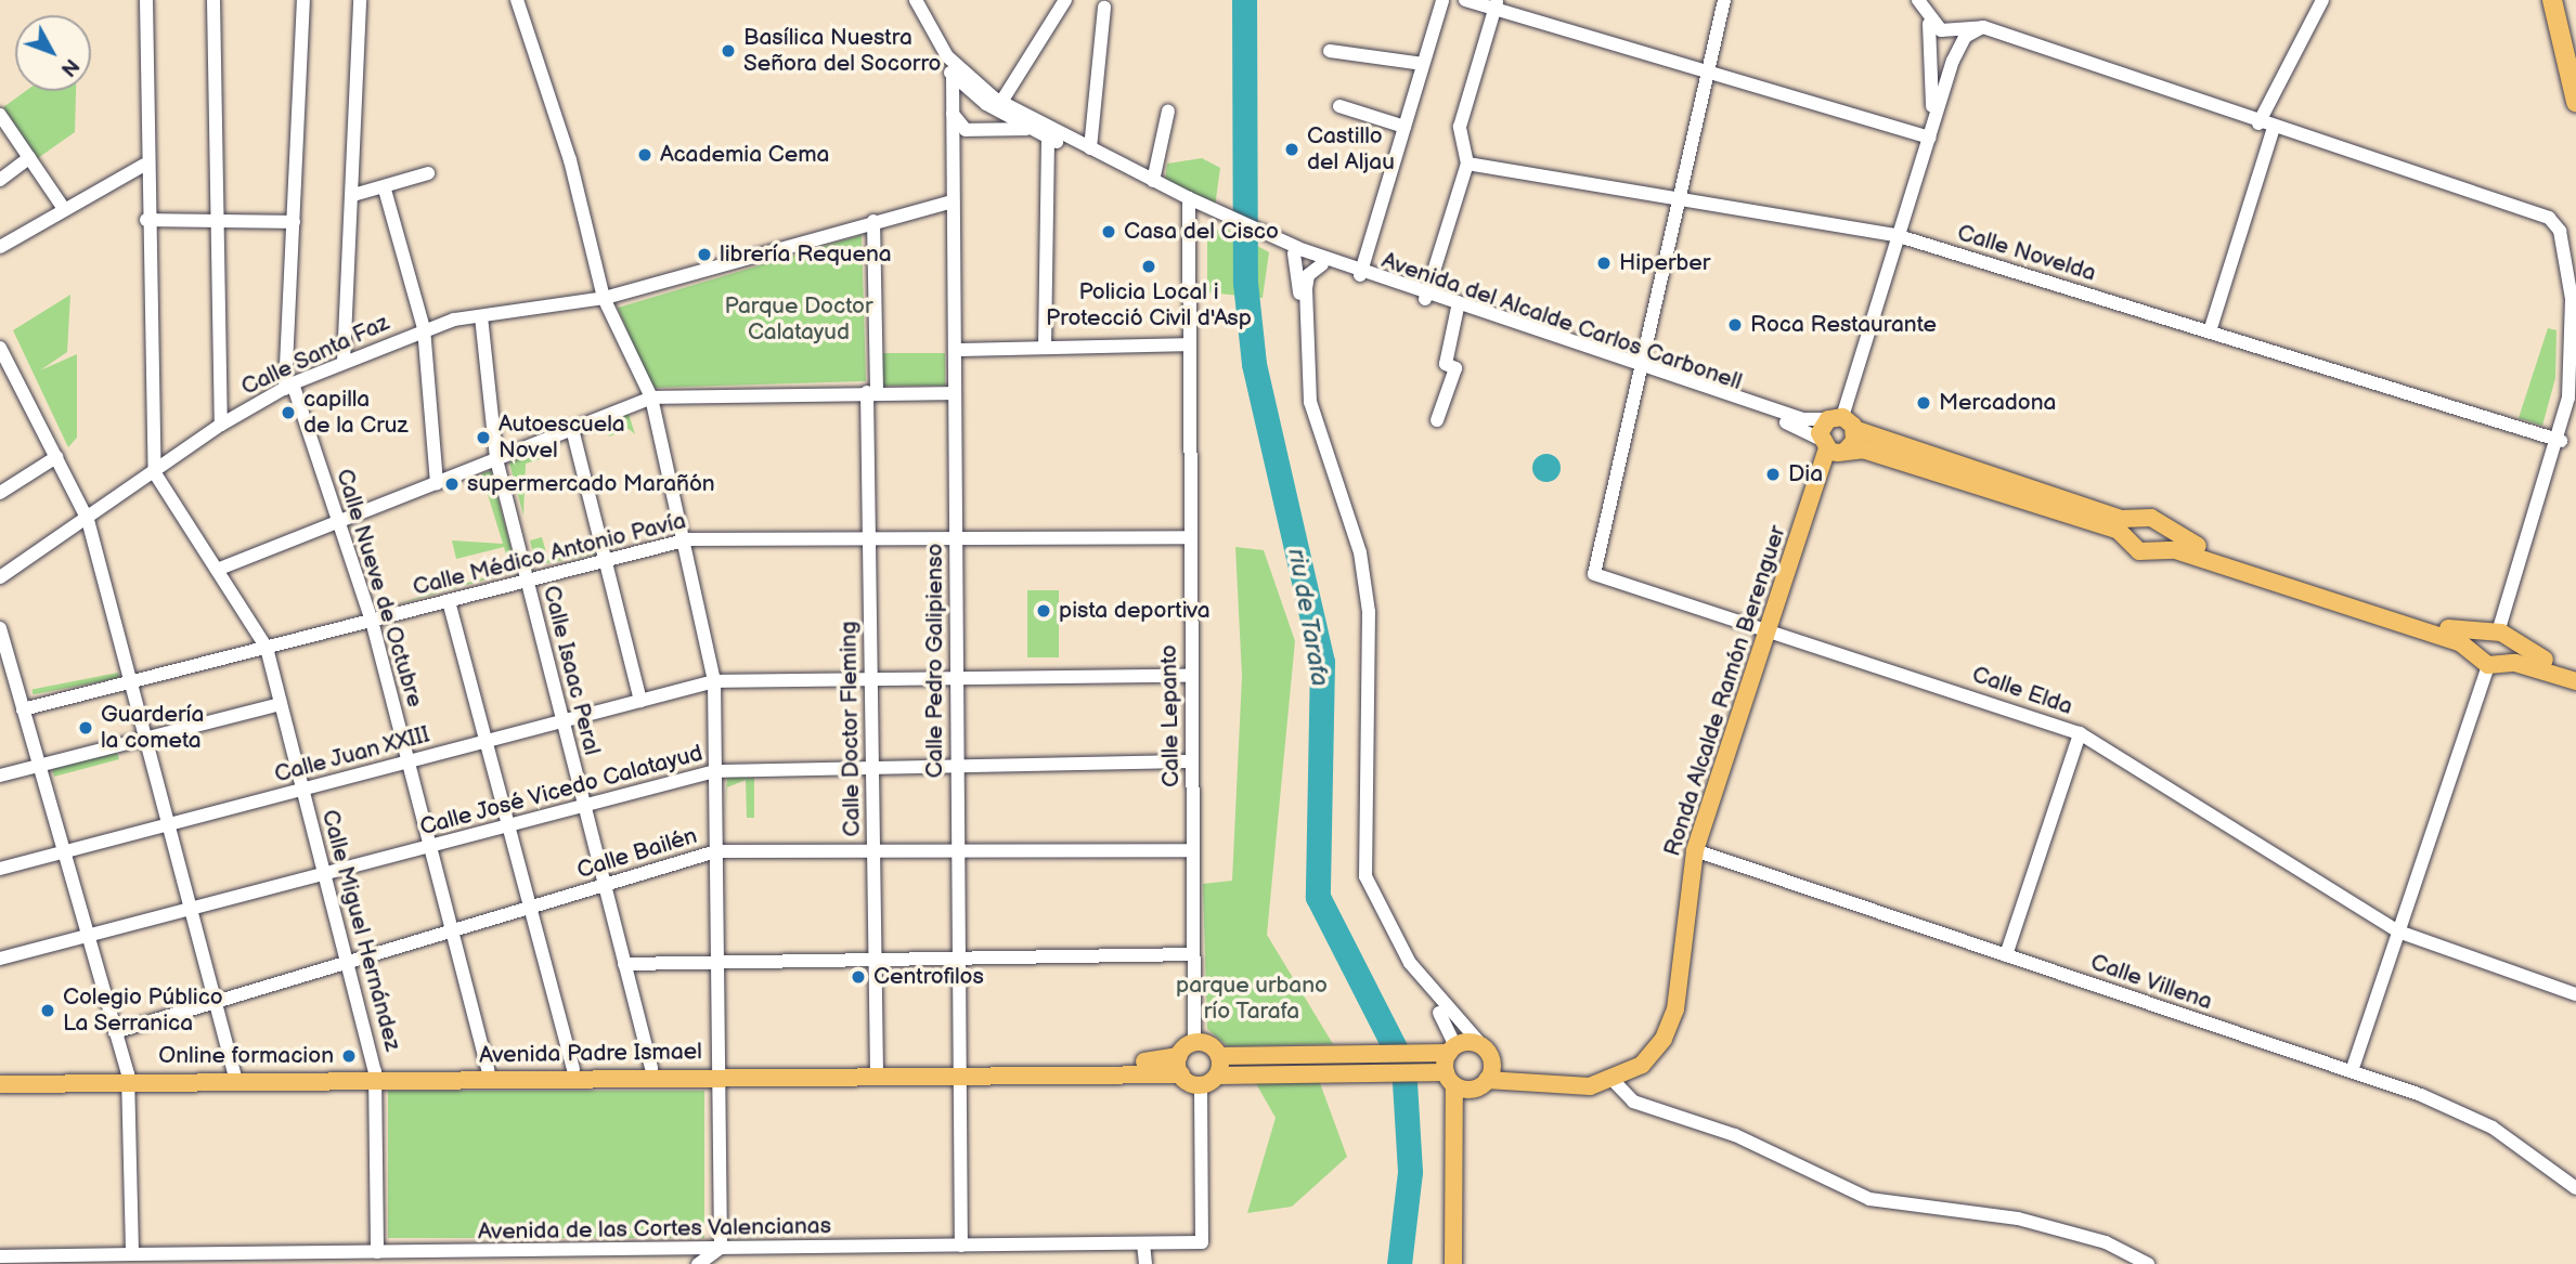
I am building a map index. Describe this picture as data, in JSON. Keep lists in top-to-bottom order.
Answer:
{
  "streets": {
    "main road": ["Avenida del Alcalde Carlos Carbonell", "Ronda Alcalde Ramón Berenguer", "Avenida Padre Ismael"],
    "street": [
      "Calle Novelda",
      "Calle Santa Faz",
      "Calle Médico Antonio Pavía",
      "Calle Nueve de Octubre",
      "Calle Pedro Galipienso",
      "Calle Isaac Peral",
      "Calle Elda",
      "Calle Lepanto",
      "Calle Doctor Fleming",
      "Calle Juan XXIII",
      "Calle José Vicedo Calatayud",
      "Calle Bailén",
      "Calle Miguel Hernández",
      "Calle Villena",
      "Avenida de las Cortes Valencianas"
    ]
  },
  "crossings": [
    ["Avenida del Alcalde Carlos Carbonell", "Ronda Alcalde Ramón Berenguer"],
    ["Avenida del Alcalde Carlos Carbonell", "Calle Elda"],
    ["Calle Santa Faz", "Calle Nueve de Octubre"],
    ["Calle Santa Faz", "Calle Pedro Galipienso"],
    ["Calle Santa Faz", "Calle Isaac Peral"],
    ["Calle Santa Faz", "Calle Doctor Fleming"],
    ["Calle Santa Faz", "Calle Miguel Hernández"],
    ["Calle Médico Antonio Pavía", "Calle Nueve de Octubre"],
    ["Calle Médico Antonio Pavía", "Calle Pedro Galipienso"],
    ["Calle Médico Antonio Pavía", "Calle Isaac Peral"],
    ["Calle Médico Antonio Pavía", "Calle Lepanto"],
    ["Calle Médico Antonio Pavía", "Calle Doctor Fleming"],
    ["Calle Médico Antonio Pavía", "Calle Miguel Hernández"],
    ["Calle Nueve de Octubre", "Calle Juan XXIII"],
    ["Calle Nueve de Octubre", "Calle José Vicedo Calatayud"],
    ["Calle Nueve de Octubre", "Calle Bailén"],
    ["Calle Nueve de Octubre", "Avenida Padre Ismael"],
    ["Calle Pedro Galipienso", "Calle Juan XXIII"],
    ["Calle Pedro Galipienso", "Calle José Vicedo Calatayud"],
    ["Calle Pedro Galipienso", "Calle Bailén"],
    ["Calle Pedro Galipienso", "Avenida Padre Ismael"],
    ["Calle Pedro Galipienso", "Avenida de las Cortes Valencianas"],
    ["Calle Isaac Peral", "Calle Juan XXIII"],
    ["Calle Isaac Peral", "Calle José Vicedo Calatayud"],
    ["Calle Isaac Peral", "Calle Bailén"],
    ["Calle Isaac Peral", "Avenida Padre Ismael"],
    ["Ronda Alcalde Ramón Berenguer", "Calle Elda"],
    ["Ronda Alcalde Ramón Berenguer", "Calle Lepanto"],
    ["Ronda Alcalde Ramón Berenguer", "Calle Villena"],
    ["Ronda Alcalde Ramón Berenguer", "Avenida Padre Ismael"],
    ["Ronda Alcalde Ramón Berenguer", "Avenida de las Cortes Valencianas"],
    ["Calle Lepanto", "Calle Juan XXIII"],
    ["Calle Lepanto", "Calle José Vicedo Calatayud"],
    ["Calle Lepanto", "Calle Bailén"],
    ["Calle Lepanto", "Avenida Padre Ismael"],
    ["Calle Lepanto", "Avenida de las Cortes Valencianas"],
    ["Calle Doctor Fleming", "Calle Juan XXIII"],
    ["Calle Doctor Fleming", "Calle José Vicedo Calatayud"],
    ["Calle Doctor Fleming", "Calle Bailén"],
    ["Calle Doctor Fleming", "Avenida Padre Ismael"],
    ["Calle Juan XXIII", "Calle Miguel Hernández"],
    ["Calle José Vicedo Calatayud", "Calle Miguel Hernández"],
    ["Calle Bailén", "Calle Miguel Hernández"],
    ["Calle Miguel Hernández", "Avenida Padre Ismael"],
    ["Calle Miguel Hernández", "Avenida de las Cortes Valencianas"],
    ["Avenida Padre Ismael", "Avenida de las Cortes Valencianas"]
  ],
  "water": ["riu de Tarafa"],
  "parks": ["Parque Doctor Calatayud", "parque urbano río Tarafa"],
  "places": [
    "Basílica Nuestra Señora del Socorro",
    "Castillo del Aljau",
    "Academia Cema",
    "Casa del Cisco",
    "librería Requena",
    "Hiperber",
    "Policia Local i Protecció Civil d'Asp",
    "Roca Restaurante",
    "Mercadona",
    "capilla de la Cruz",
    "Autoescuela Novel",
    "Dia",
    "supermercado Marañón",
    "pista deportiva",
    "Guardería la cometa",
    "Centrofilos",
    "Colegio Público La Serranica",
    "Online formacion"
  ],
  "north": "bottom right"
}
